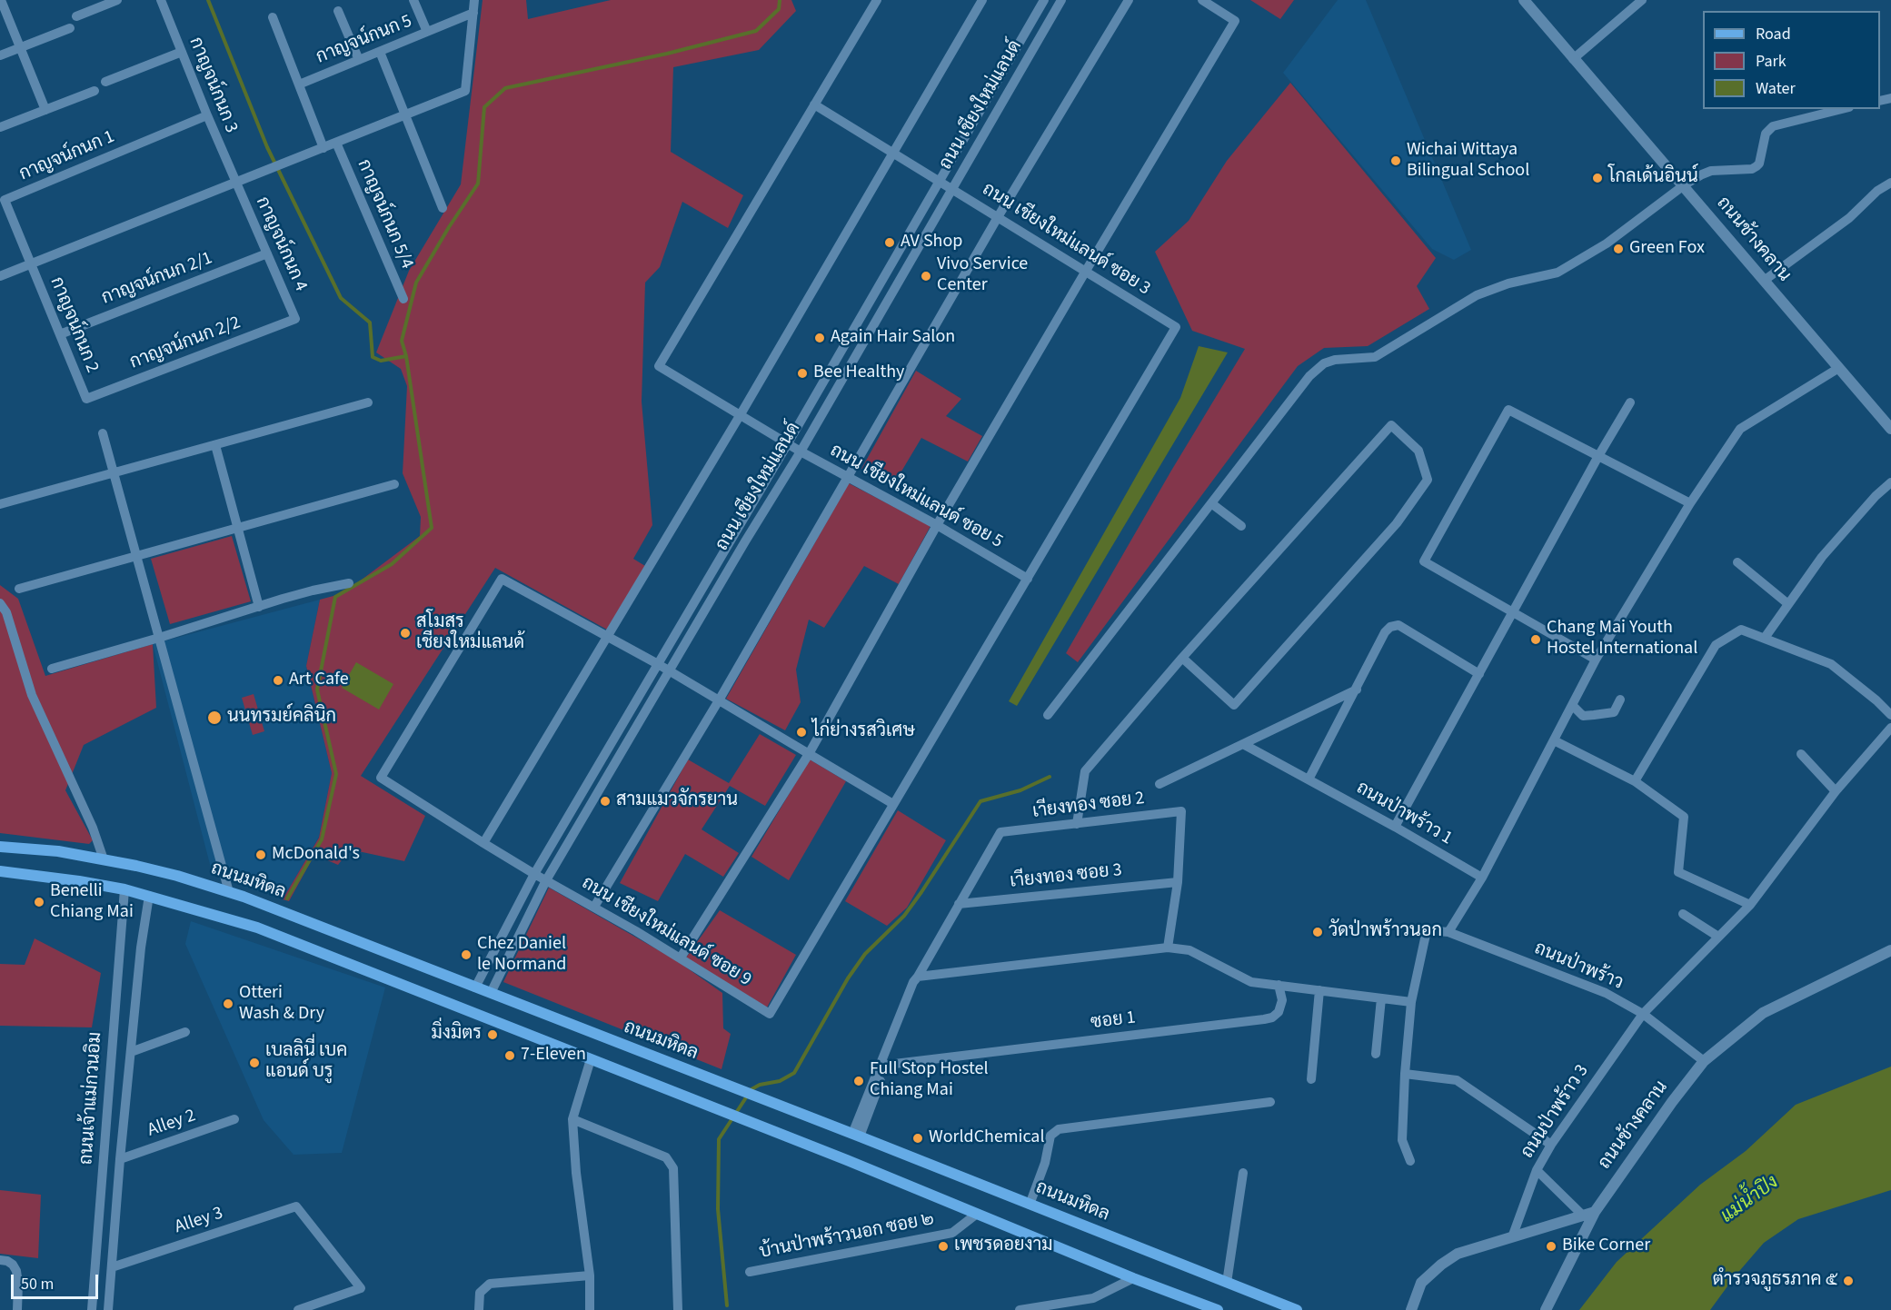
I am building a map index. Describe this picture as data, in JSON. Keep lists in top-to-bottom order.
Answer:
{
  "streets": {
    "main road": ["ถนนมหิดล"],
    "street": [
      "กาญจน์กนก 5",
      "กาญจน์กนก 3",
      "ถนน เชียงใหม่แลนด์",
      "กาญจน์กนก 1",
      "กาญจน์กนก 5/4",
      "ถนน เชียงใหม่แลนด์ ซอย 3",
      "ถนนช้างคลาน",
      "กาญจน์กนก 4",
      "กาญจน์กนก 2/1",
      "กาญจน์กนก 2",
      "กาญจน์กนก 2/2",
      "ถนน เชียงใหม่แลนด์ ซอย 5",
      "เาียงทอง ซอย 2",
      "ถนนป่าพร้าว 1",
      "เาียงทอง ซอย 3",
      "ถนน เชียงใหม่แลนด์ ซอย 9",
      "ถนนป่าพร้าว",
      "ซอย 1",
      "ถนนเจ้าแม่กวนอิม",
      "ถนนป่าพร้าว 3",
      "Alley 2",
      "Alley 3",
      "บ้านป่าพร้าวนอก ซอย ๒"
    ]
  },
  "crossings": [
    ["กาญจน์กนก 3", "กาญจน์กนก 1"],
    ["กาญจน์กนก 3", "กาญจน์กนก 4"],
    ["ถนน เชียงใหม่แลนด์", "ถนน เชียงใหม่แลนด์ ซอย 3"],
    ["ถนน เชียงใหม่แลนด์", "ถนน เชียงใหม่แลนด์ ซอย 5"],
    ["ถนน เชียงใหม่แลนด์", "ถนนมหิดล"],
    ["ถนน เชียงใหม่แลนด์", "ถนน เชียงใหม่แลนด์ ซอย 9"],
    ["กาญจน์กนก 1", "กาญจน์กนก 2"],
    ["ถนน เชียงใหม่แลนด์ ซอย 3", "ถนน เชียงใหม่แลนด์ ซอย 5"],
    ["ถนนช้างคลาน", "ถนนป่าพร้าว"],
    ["กาญจน์กนก 4", "กาญจน์กนก 2/1"],
    ["กาญจน์กนก 4", "กาญจน์กนก 2/2"],
    ["กาญจน์กนก 2/1", "กาญจน์กนก 2"],
    ["กาญจน์กนก 2", "กาญจน์กนก 2/2"],
    ["เาียงทอง ซอย 2", "เาียงทอง ซอย 3"],
    ["ถนนป่าพร้าว", "ถนนป่าพร้าว 3"]
  ],
  "water": ["แม่น้ำปิง"],
  "places": [
    "Wichai Wittaya Bilingual School",
    "โกลเด้นอินน์",
    "AV Shop",
    "Green Fox",
    "Vivo Service Center",
    "Again Hair Salon",
    "Bee Healthy",
    "สโมสร เชียงใหม่แลนด้",
    "Chang Mai Youth Hostel International",
    "Art Cafe",
    "นนทรมย์คลินิก",
    "ไก่ย่างรสวิเศษ",
    "สามแมวจักรยาน",
    "McDonald's",
    "Benelli Chiang Mai",
    "วัดป่าพร้าวนอก",
    "Chez Daniel le Normand",
    "Otteri Wash & Dry",
    "มิ่งมิตร",
    "7-Eleven",
    "เบลลินี่ เบค แอนด์ บรู",
    "Full Stop Hostel Chiang Mai",
    "WorldChemical",
    "เพชรดอยงาม",
    "Bike Corner",
    "ตำรวจภูธรภาค ๕"
  ],
  "legend": ["Road", "Park", "Water"],
  "scale_bar": "50 m"
}
